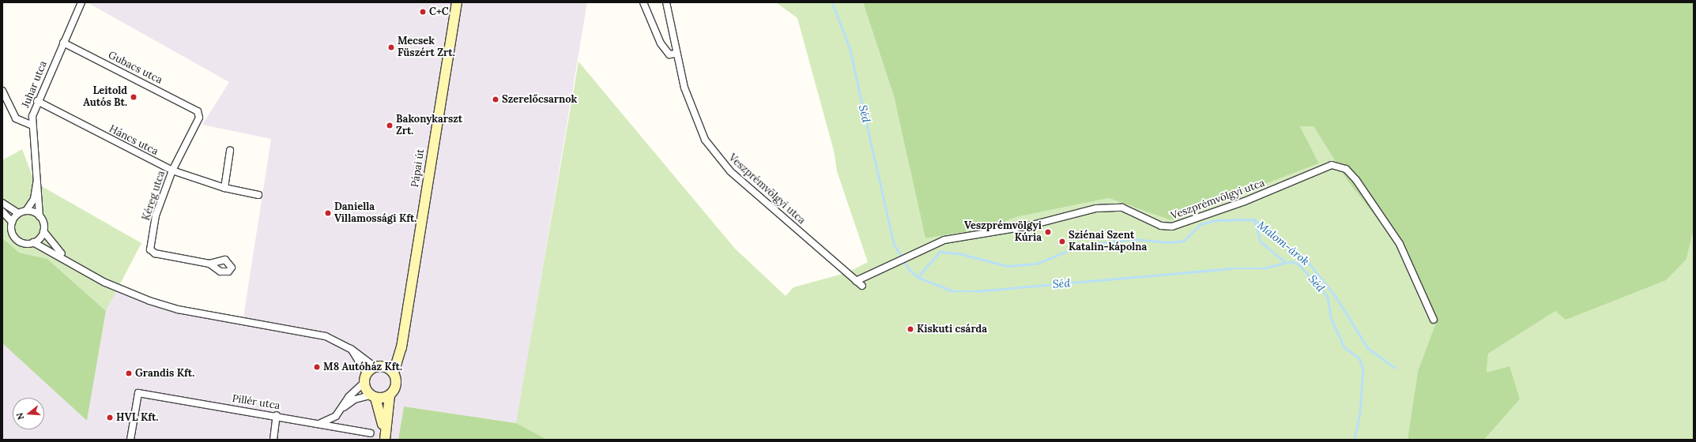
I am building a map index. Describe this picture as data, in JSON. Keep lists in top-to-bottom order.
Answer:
{
  "streets": {
    "main road": ["Pápai út"],
    "street": [
      "Gubacs utca",
      "Juhar utca",
      "Háncs utca",
      "Veszprémvölgyi utca",
      "Kéreg utca",
      "Pillér utca"
    ]
  },
  "crossings": [
    ["Gubacs utca", "Juhar utca"],
    ["Gubacs utca", "Kéreg utca"],
    ["Juhar utca", "Háncs utca"],
    ["Háncs utca", "Kéreg utca"]
  ],
  "water": ["Séd", "Malom-árok"],
  "places": [
    "C+C",
    "Mecsek Füszért Zrt.",
    "Leitold Autós Bt.",
    "Szerelőcsarnok",
    "Bakonykarszt Zrt.",
    "Daniella Villamossági Kft.",
    "Veszprémvölgyi Kúria",
    "Sziénai Szent Katalin-kápolna",
    "Kiskuti csárda",
    "M8 Autóház Kft.",
    "Grandis Kft.",
    "HVL Kft."
  ],
  "north": "left"
}
